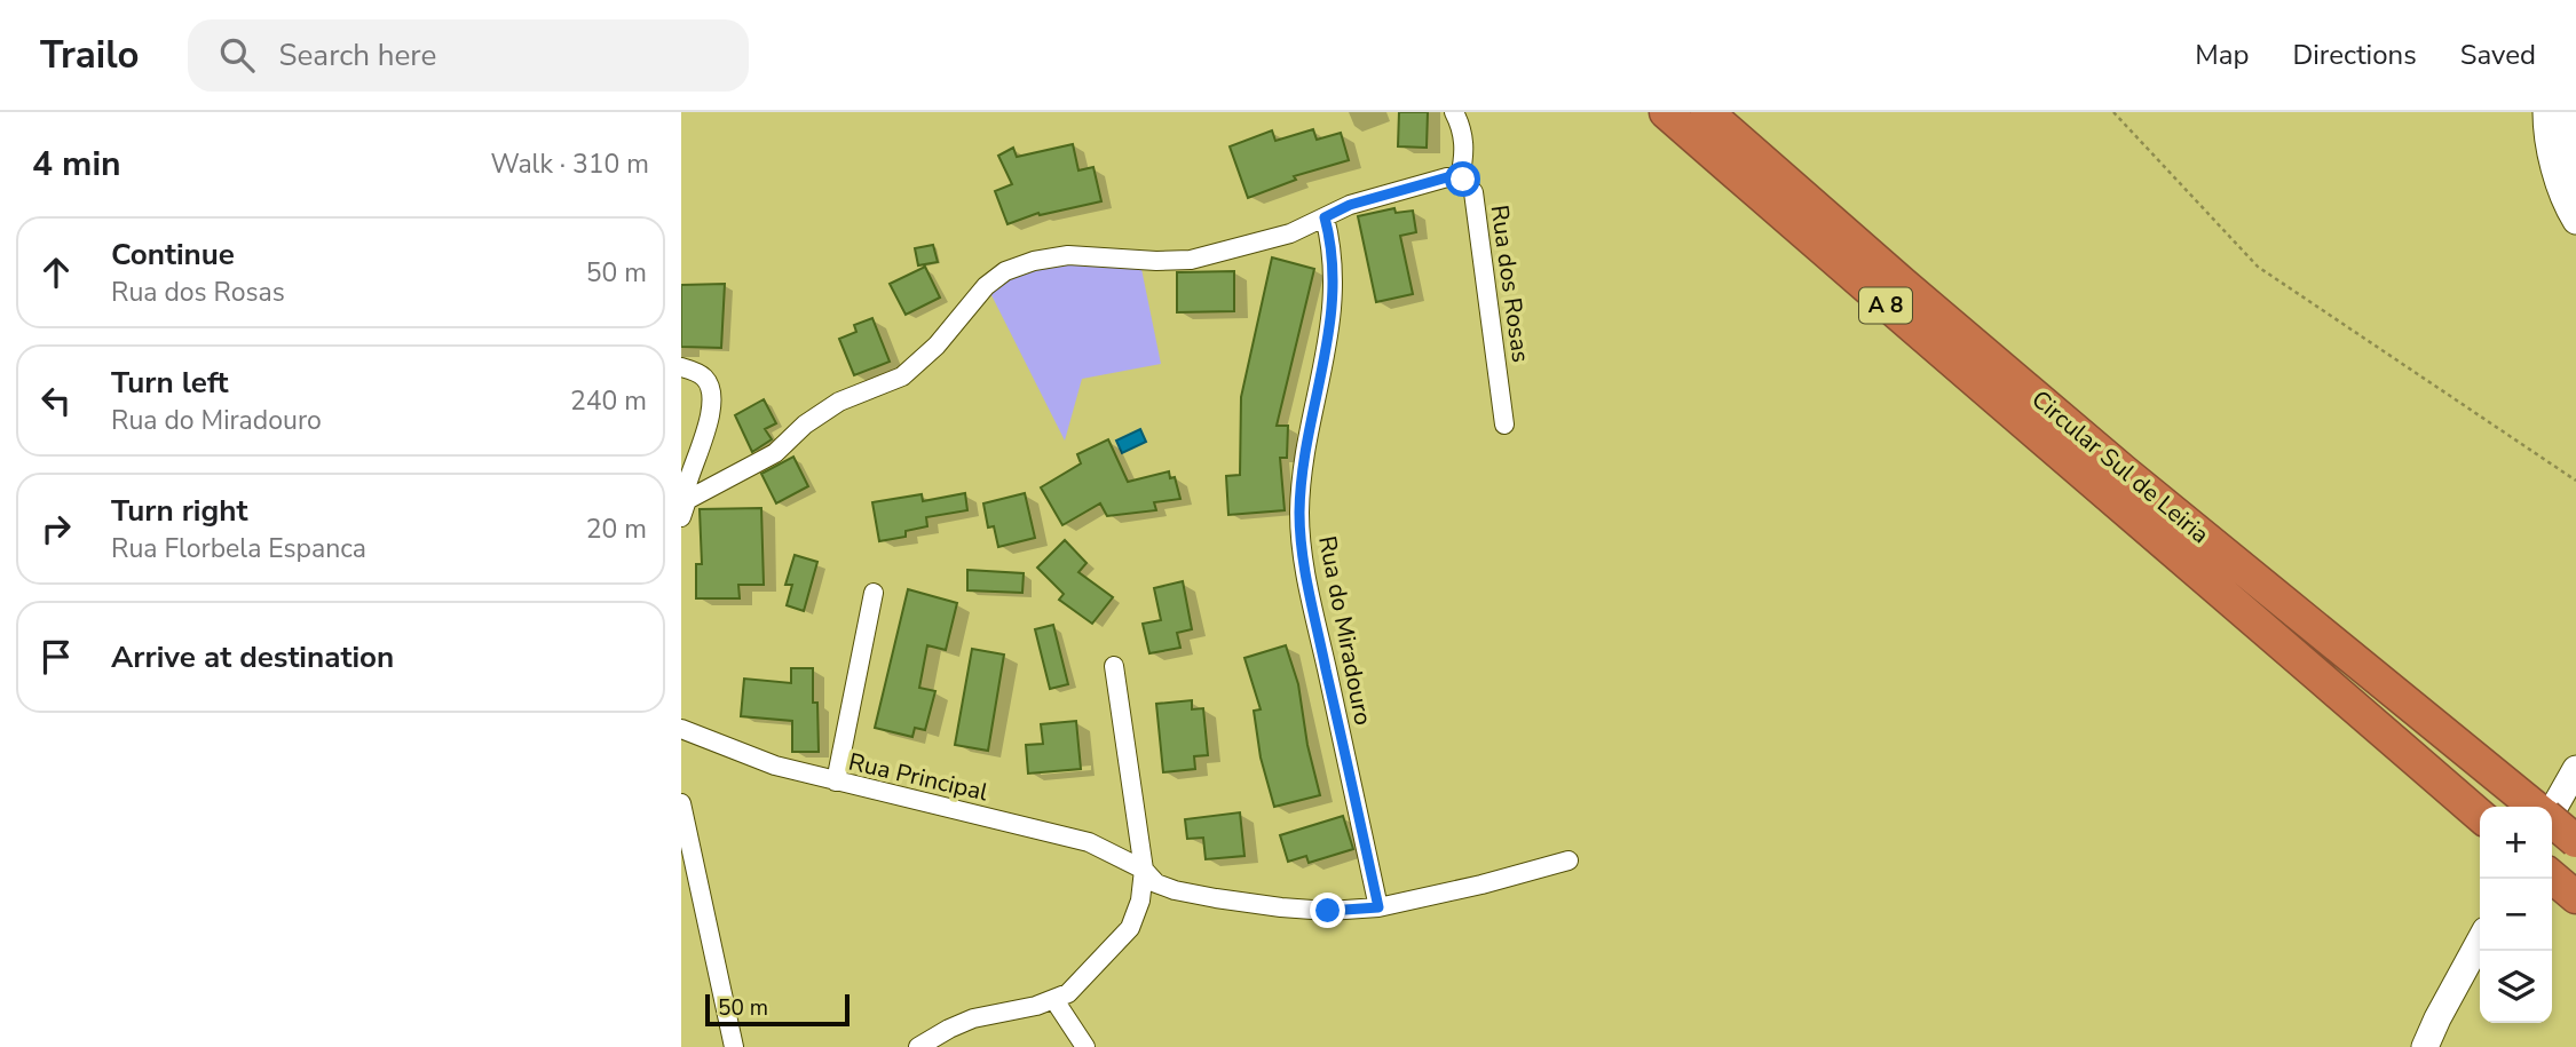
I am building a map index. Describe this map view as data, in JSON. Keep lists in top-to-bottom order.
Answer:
{
  "streets": {
    "highway": ["A 8", "Circular Sul de Leiria"],
    "street": ["Rua dos Rosas", "Rua do Miradouro", "Rua Principal"]
  },
  "crossings": [
    ["Rua do Miradouro", "Rua Principal"]
  ],
  "scale_bar": "50 m",
  "page": {
    "header": "Trailo",
    "search": "Search here",
    "nav": ["Map", "Directions", "Saved"],
    "heading": ["4 min", "Walk · 310 m"],
    "list": [
      ["Continue", "Rua dos Rosas", "50 m"],
      ["Turn left", "Rua do Miradouro", "240 m"],
      ["Turn right", "Rua Florbela Espanca", "20 m"],
      "Arrive at destination"
    ],
    "map_buttons": ["+", "−"],
    "scale": "50 m"
  }
}
